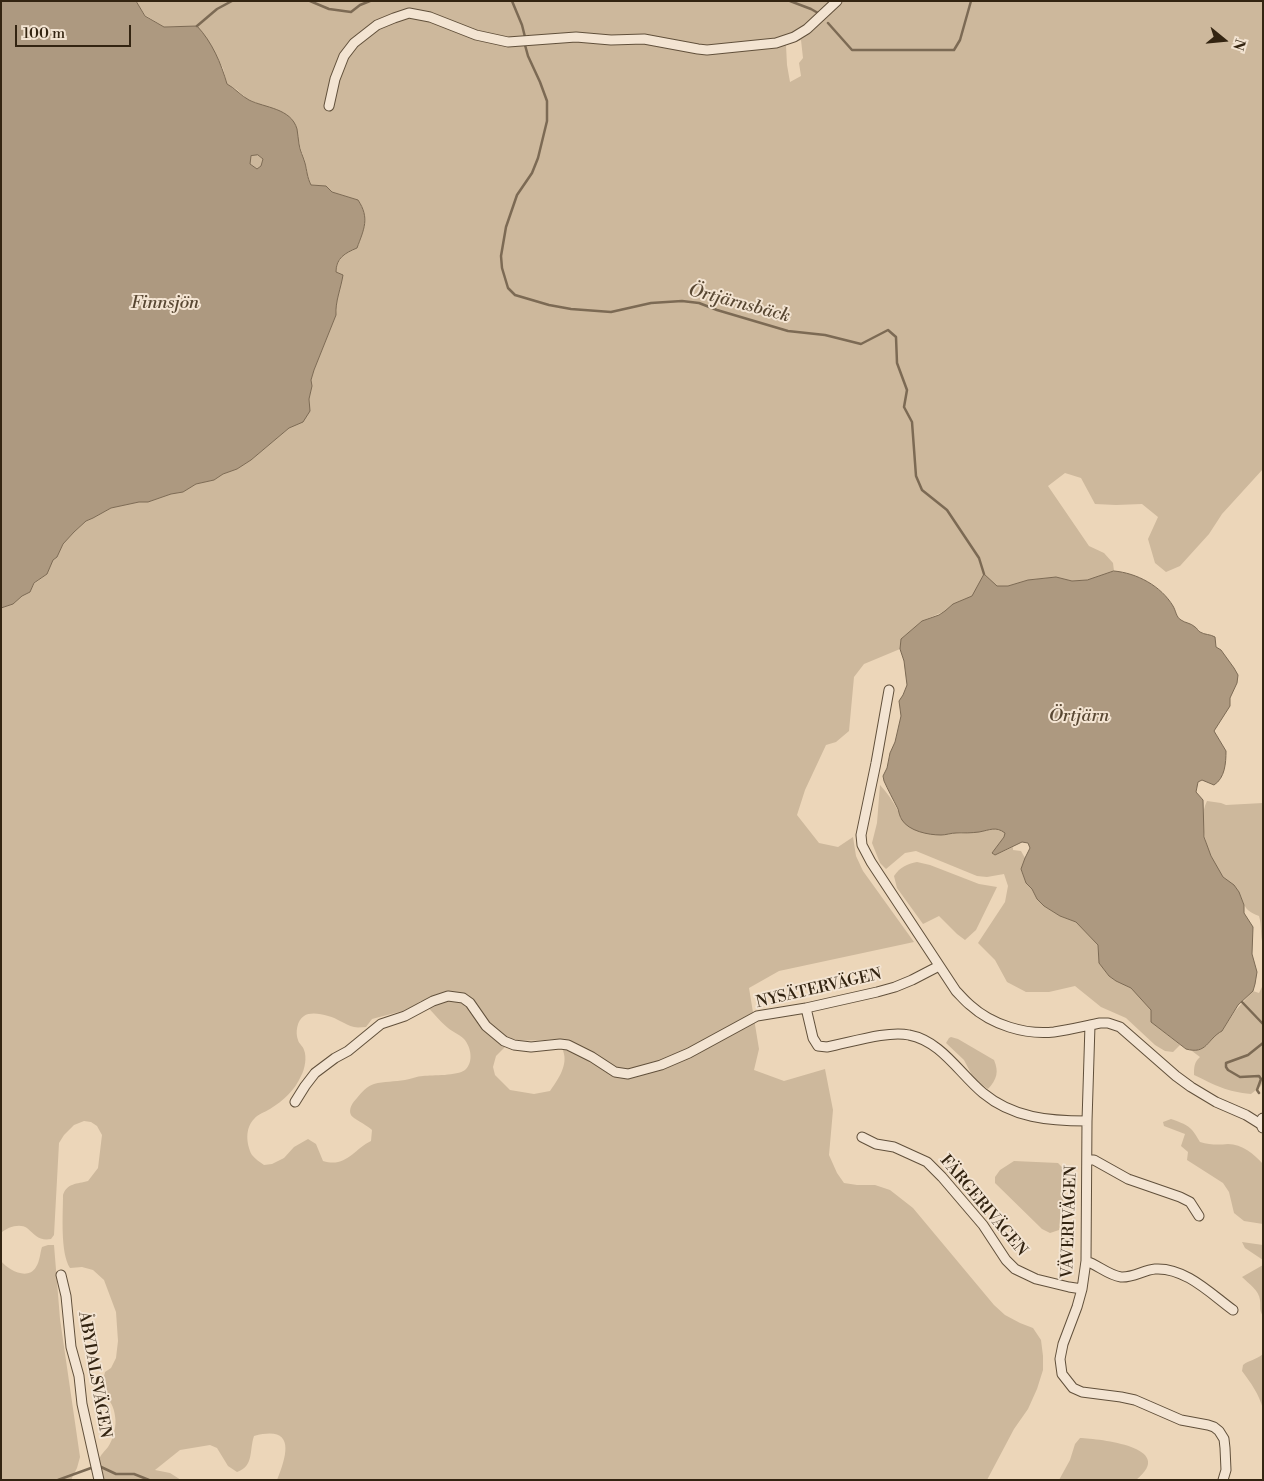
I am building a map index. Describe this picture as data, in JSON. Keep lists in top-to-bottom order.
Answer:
{
  "streets": {
    "street": [
      "NYSÄTERVÄGEN",
      "FÄRGERIVÄGEN",
      "VÄVERIVÄGEN",
      "ÅBYDALSVÄGEN"
    ]
  },
  "crossings": [
    ["FÄRGERIVÄGEN", "VÄVERIVÄGEN"]
  ],
  "water": ["Finnsjön", "Örtjärnsbäck", "Örtjärn"],
  "scale_bar": "100 m",
  "north": "right"
}
